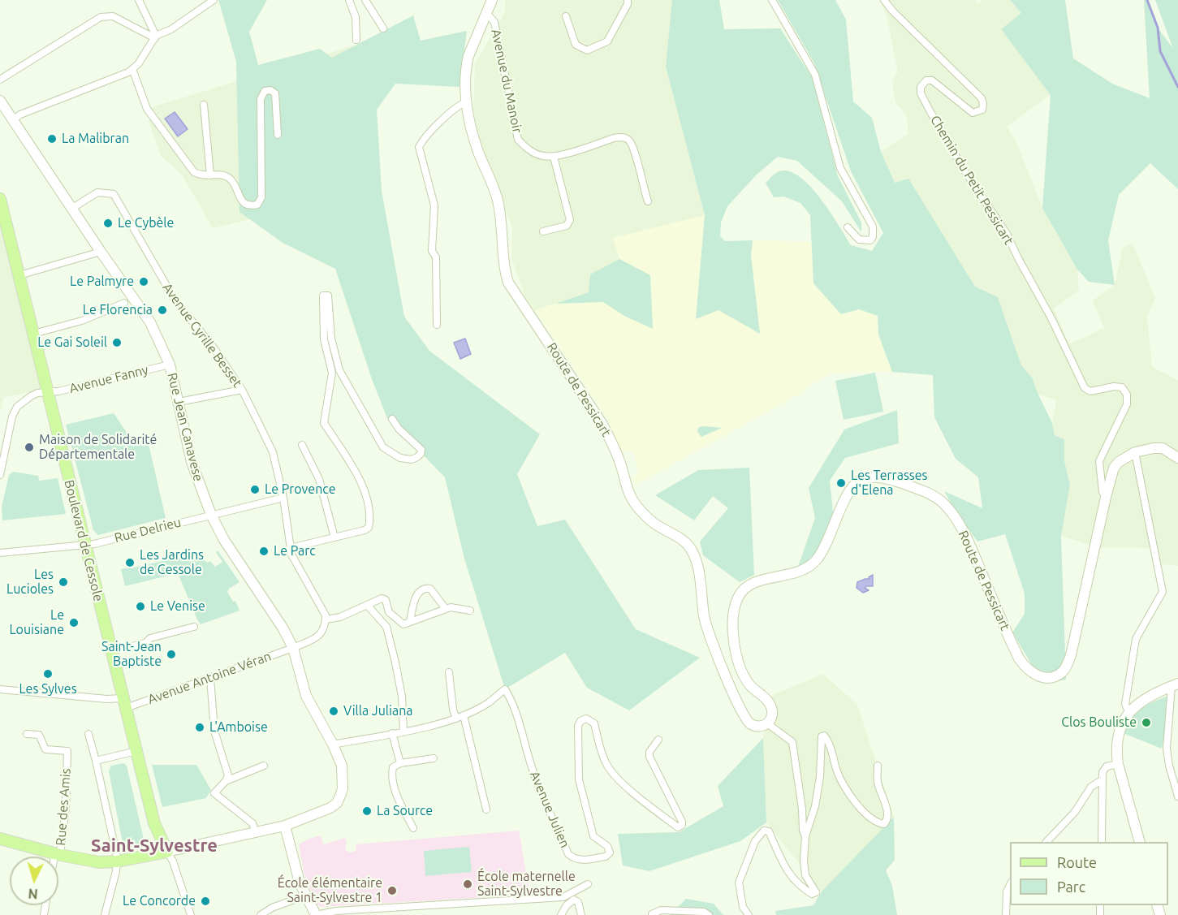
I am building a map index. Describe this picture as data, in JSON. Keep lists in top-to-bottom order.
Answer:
{
  "streets": {
    "main road": ["Boulevard de Cessole"],
    "street": [
      "Avenue du Manoir",
      "Chemin du Petit Pessicart",
      "Avenue Cyrille Besset",
      "Avenue Fanny",
      "Route de Pessicart",
      "Rue Jean Canavese",
      "Rue Delrieu",
      "Avenue Antoine Véran",
      "Rue des Amis",
      "Avenue Julien"
    ]
  },
  "crossings": [
    ["Avenue du Manoir", "Route de Pessicart"],
    ["Chemin du Petit Pessicart", "Route de Pessicart"],
    ["Avenue Cyrille Besset", "Rue Jean Canavese"],
    ["Avenue Cyrille Besset", "Rue Delrieu"],
    ["Avenue Fanny", "Rue Jean Canavese"],
    ["Avenue Fanny", "Boulevard de Cessole"],
    ["Rue Jean Canavese", "Rue Delrieu"],
    ["Rue Jean Canavese", "Avenue Antoine Véran"],
    ["Rue Delrieu", "Boulevard de Cessole"],
    ["Boulevard de Cessole", "Avenue Antoine Véran"]
  ],
  "districts": ["Saint-Sylvestre"],
  "places": [
    "La Malibran",
    "Le Cybèle",
    "Le Palmyre",
    "Le Florencia",
    "Le Gai Soleil",
    "Maison de Solidarité Départementale",
    "Les Terrasses d'Elena",
    "Le Provence",
    "Le Parc",
    "Les Jardins de Cessole",
    "Les Lucioles",
    "Le Venise",
    "Le Louisiane",
    "Saint-Jean Baptiste",
    "Les Sylves",
    "Villa Juliana",
    "Clos Bouliste",
    "L'Amboise",
    "La Source",
    "École maternelle Saint-Sylvestre",
    "École élémentaire Saint-Sylvestre 1",
    "Le Concorde"
  ],
  "legend": ["Route", "Parc"],
  "north": "bottom"
}
